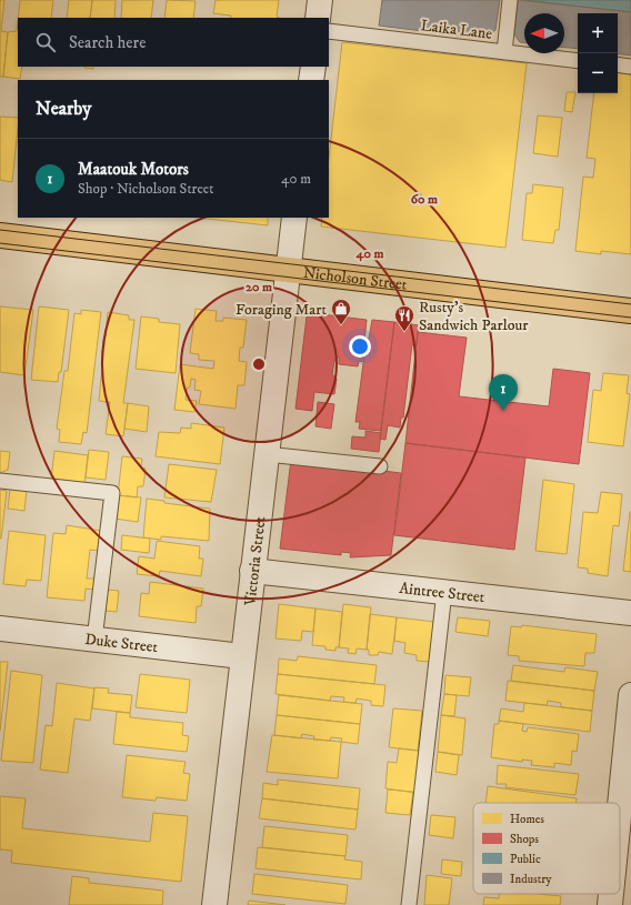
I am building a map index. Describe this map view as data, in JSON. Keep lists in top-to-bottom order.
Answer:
{
  "streets": {
    "main road": ["Nicholson Street"],
    "street": ["Victoria Street", "Aintree Street", "Duke Street"],
    "lane": ["Laika Lane"]
  },
  "crossings": [
    ["Nicholson Street", "Victoria Street"],
    ["Victoria Street", "Aintree Street"],
    ["Victoria Street", "Duke Street"]
  ],
  "places": {
    "shop": ["Foraging Mart"],
    "restaurant": ["Rusty's Sandwich Parlour"]
  },
  "legend": [
    "Homes",
    "Shops",
    "Public",
    "Industry"
  ],
  "north": "left",
  "page": {
    "map_buttons": ["+", "−"],
    "search": "Search here",
    "heading": "Nearby",
    "list": [
      {
        "mark": "1",
        "name": "Maatouk Motors",
        "note": "Shop · Nicholson Street",
        "value": "40 m"
      }
    ],
    "pins": "1"
  },
  "rings": ["60 m", "40 m", "20 m"]
}
